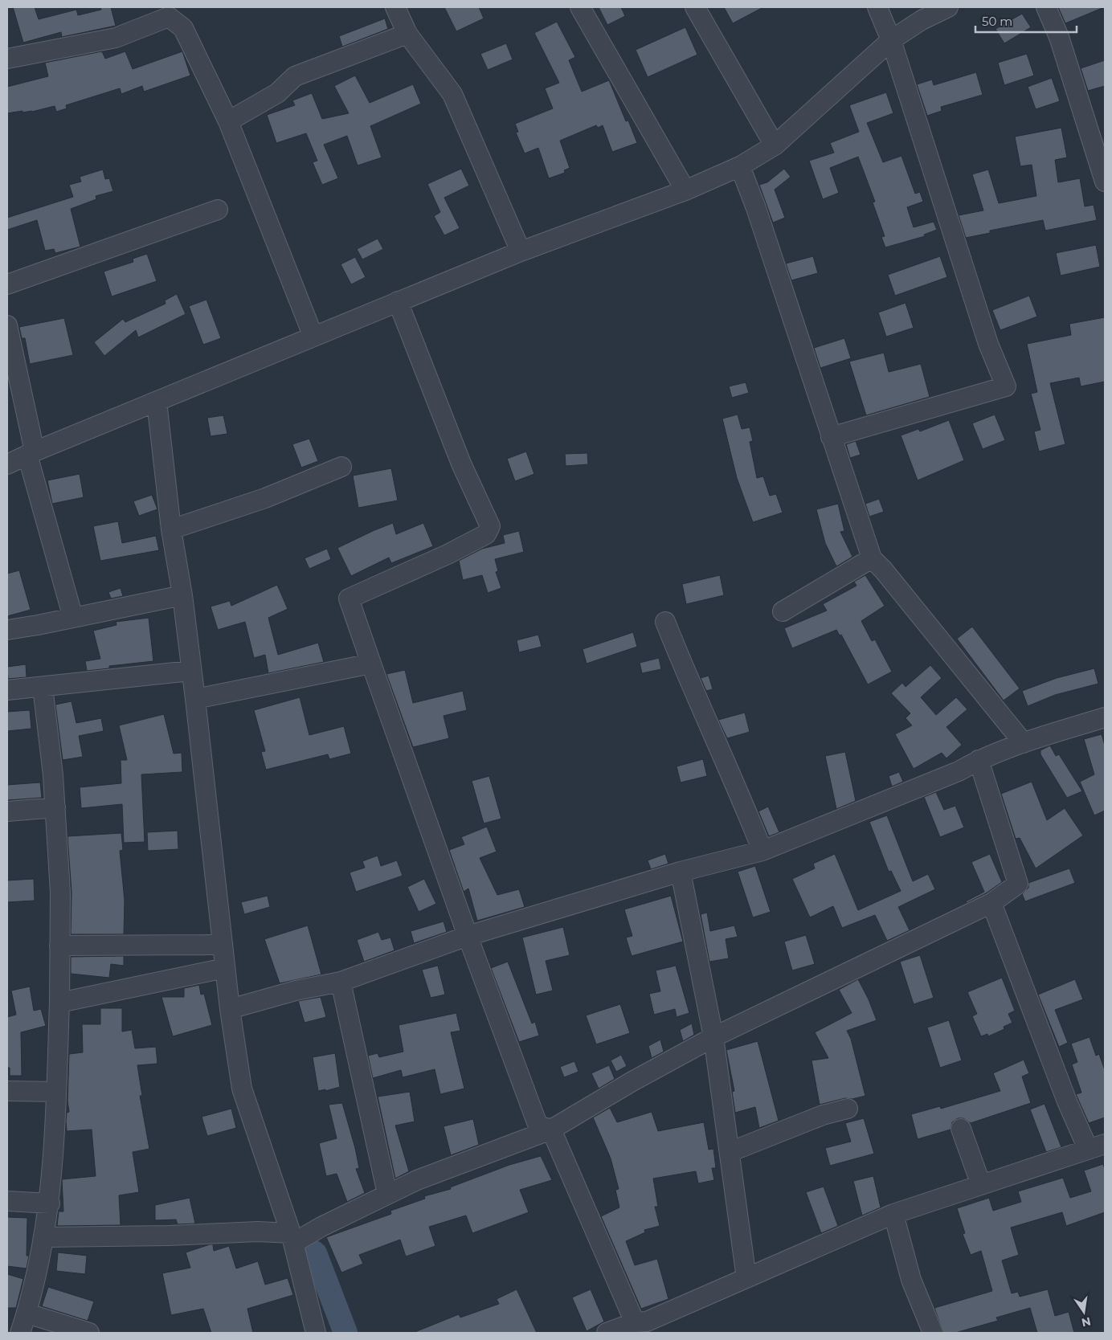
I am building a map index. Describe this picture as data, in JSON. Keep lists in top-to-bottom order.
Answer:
{
  "scale_bar": "50 m",
  "north": "bottom"
}
